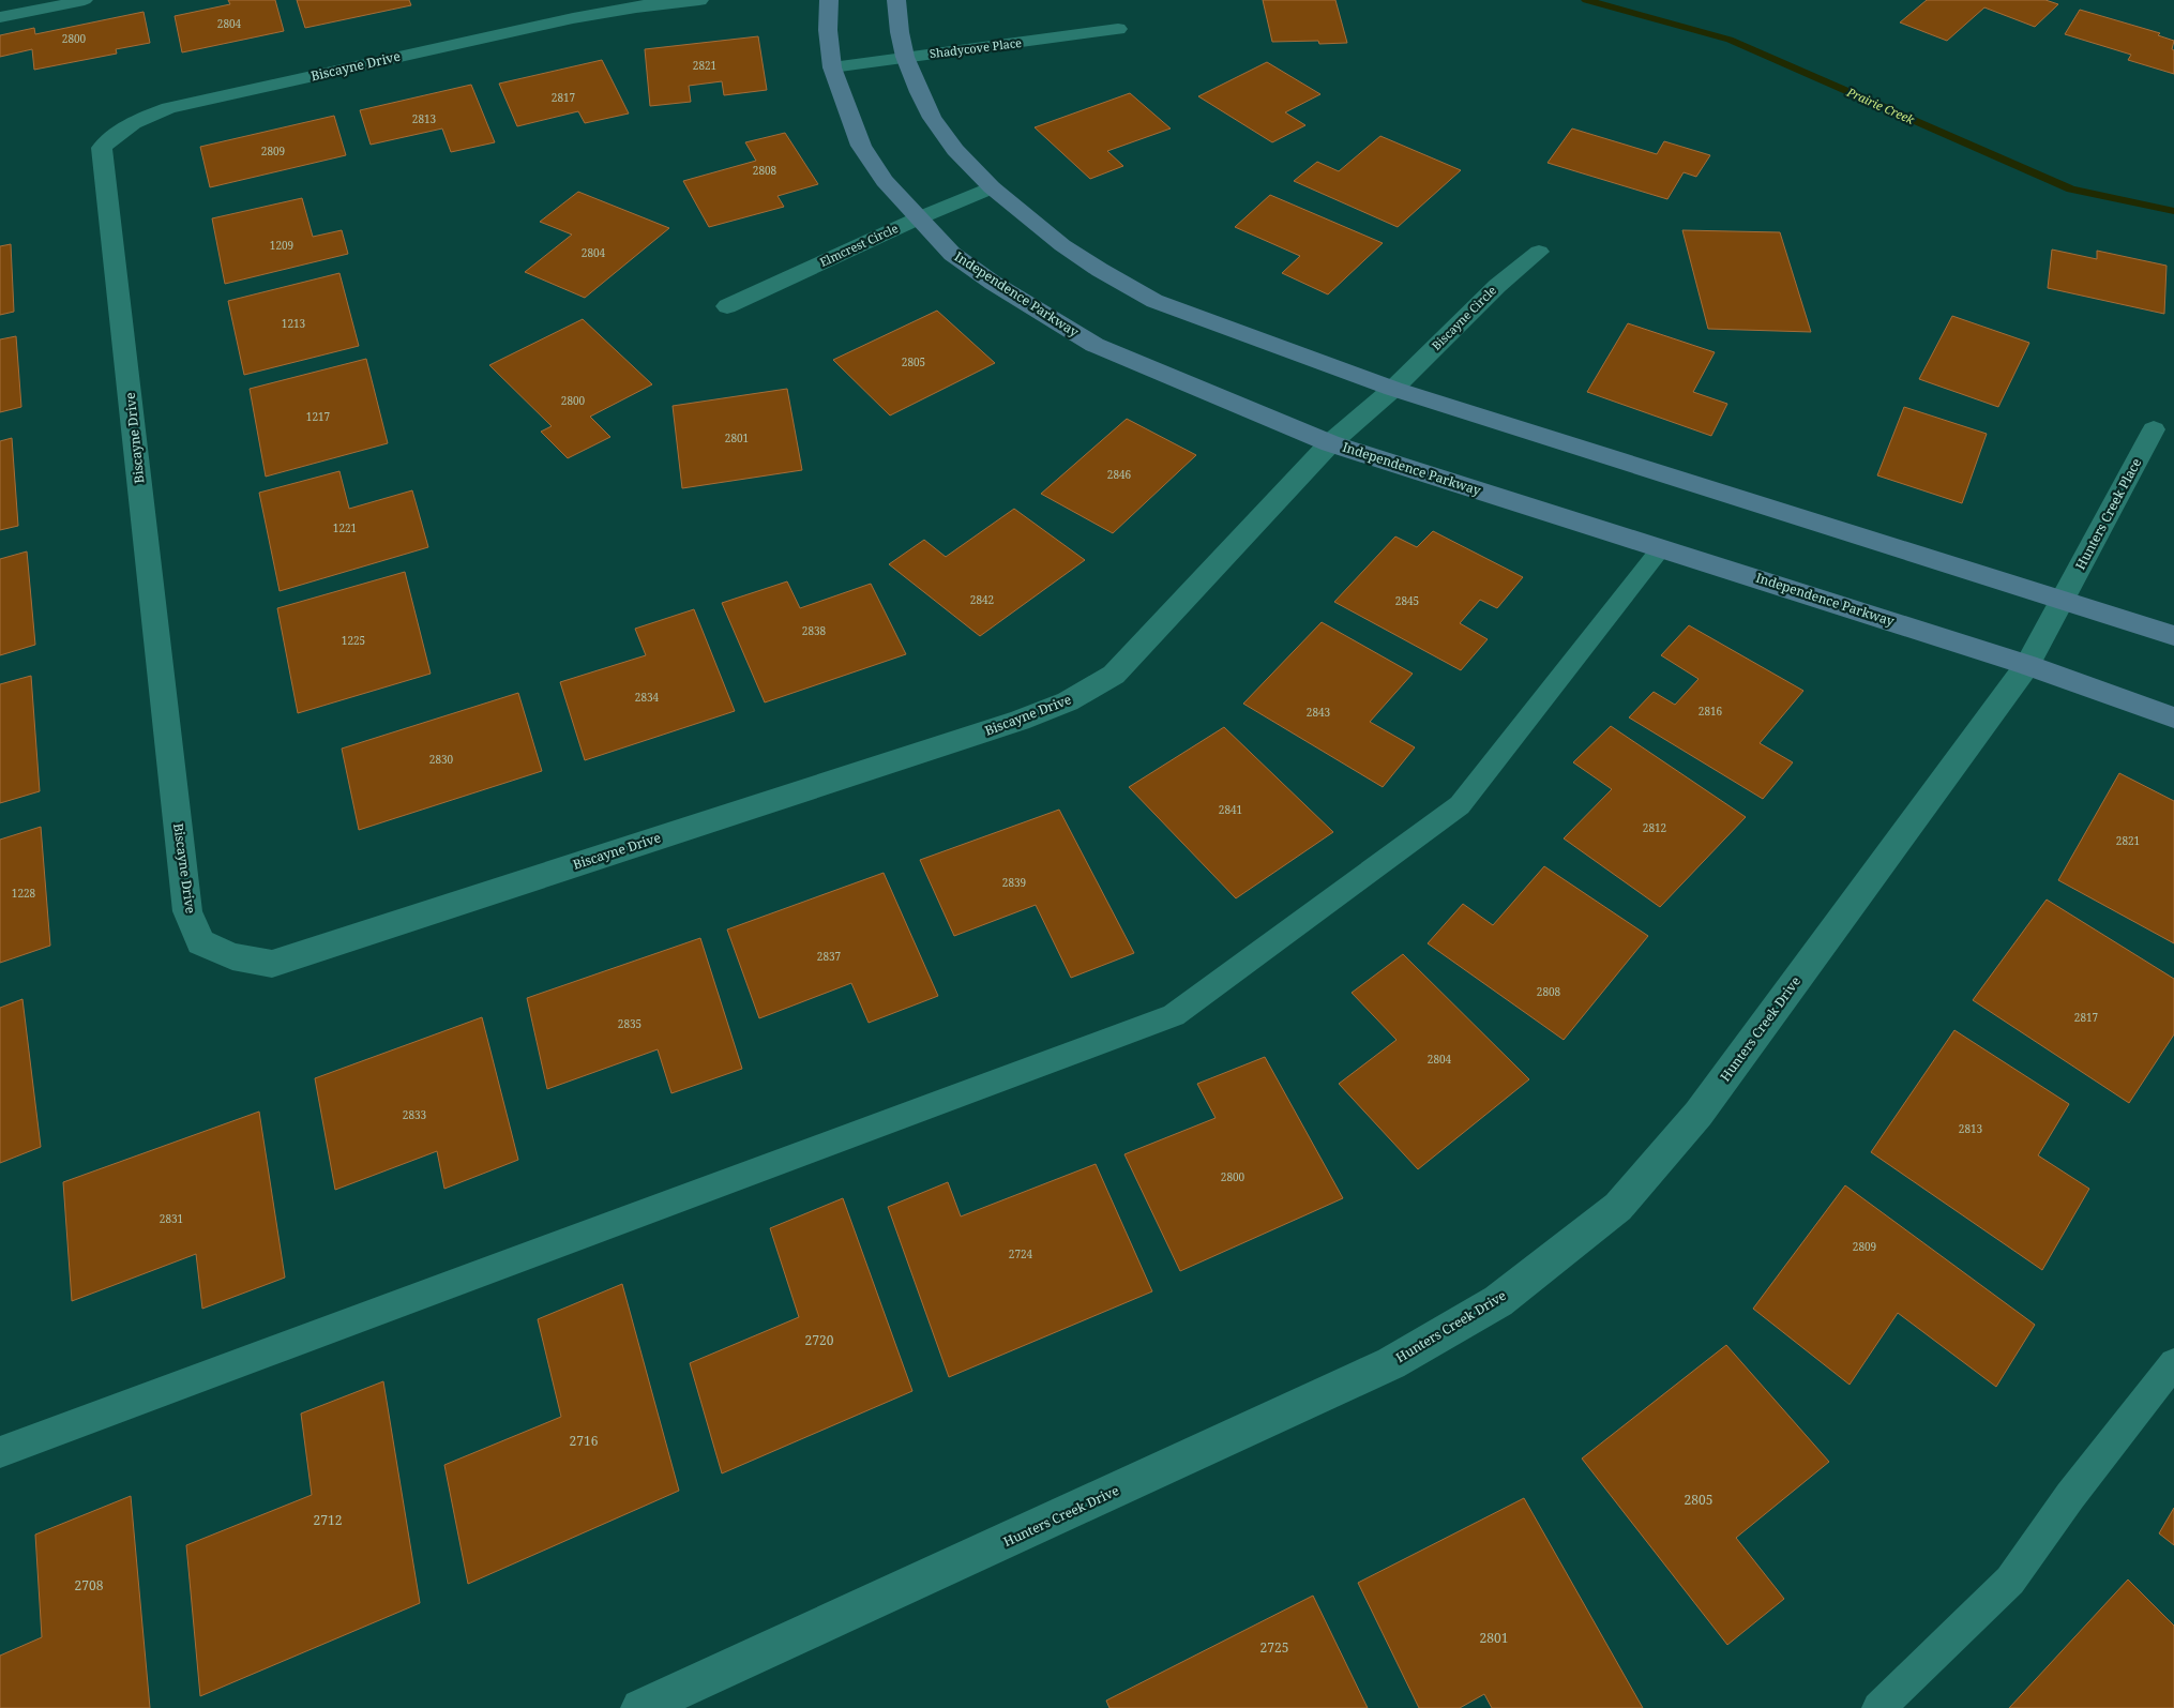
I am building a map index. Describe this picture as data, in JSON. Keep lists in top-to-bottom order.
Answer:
{
  "streets": {
    "main road": ["Independence Parkway"],
    "street": [
      "Shadycove Place",
      "Biscayne Drive",
      "Elmcrest Circle",
      "Biscayne Circle",
      "Hunters Creek Place",
      "Hunters Creek Drive"
    ]
  },
  "crossings": [
    ["Shadycove Place", "Independence Parkway"],
    ["Biscayne Drive", "Independence Parkway"],
    ["Biscayne Drive", "Biscayne Circle"],
    ["Elmcrest Circle", "Independence Parkway"],
    ["Independence Parkway", "Hunters Creek Drive"],
    ["Hunters Creek Place", "Hunters Creek Drive"]
  ],
  "water": ["Prairie Creek"],
  "house_numbers": [
    "2804",
    "2800",
    "2821",
    "2817",
    "2813",
    "2809",
    "2808",
    "1209",
    "2804",
    "1213",
    "2805",
    "2800",
    "1217",
    "2801",
    "2846",
    "1221",
    "2842",
    "2845",
    "2838",
    "1225",
    "2834",
    "2816",
    "2843",
    "2830",
    "2841",
    "2812",
    "2821",
    "2839",
    "1228",
    "2837",
    "2808",
    "2817",
    "2835",
    "2804",
    "2833",
    "2813",
    "2800",
    "2831",
    "2809",
    "2724",
    "2720",
    "2716",
    "2805",
    "2712",
    "2708",
    "2801",
    "2725"
  ]
}
